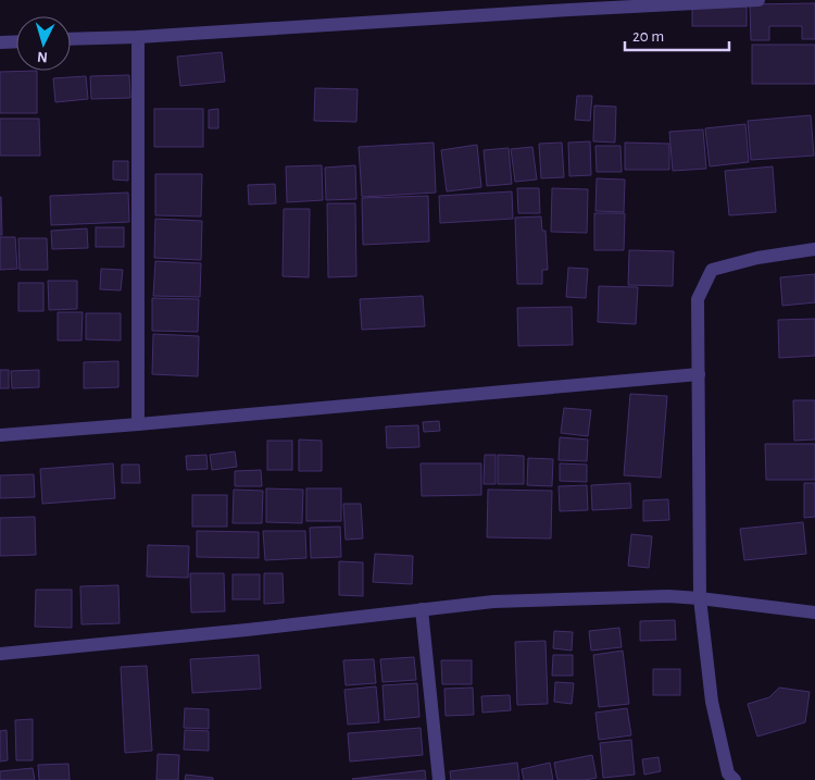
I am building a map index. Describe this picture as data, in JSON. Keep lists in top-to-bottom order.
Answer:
{
  "scale_bar": "20 m",
  "north": "bottom"
}
